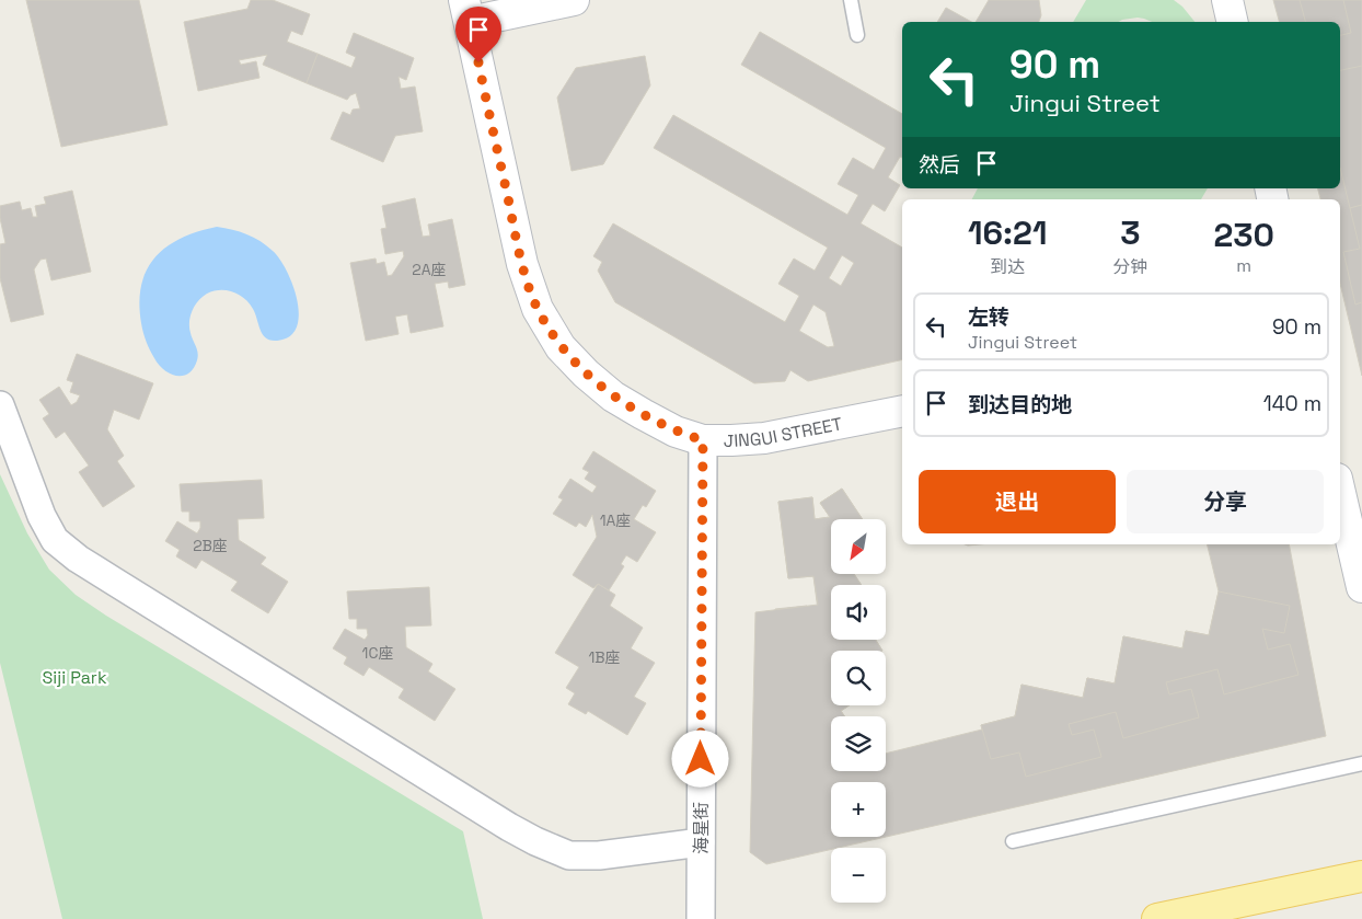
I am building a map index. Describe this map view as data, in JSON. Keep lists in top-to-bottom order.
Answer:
{
  "streets": {
    "street": ["JINGUI STREET", "海星街"]
  },
  "crossings": [
    ["JINGUI STREET", "海星街"]
  ],
  "parks": ["Siji Park"],
  "house_numbers": [
    "2A座",
    "1A座",
    "2B座",
    "1C座",
    "1B座"
  ],
  "north": "bottom left",
  "page": {
    "turn": ["90 m", "Jingui Street"],
    "then": "然后",
    "eta": [
      "16:21",
      "到达",
      "3",
      "分钟",
      "230",
      "m"
    ],
    "list": [
      {
        "name": "左转",
        "note": "Jingui Street",
        "value": "90 m"
      },
      {
        "name": "到达目的地",
        "value": "140 m"
      }
    ],
    "buttons": ["退出", "分享"],
    "map_buttons": ["+", "−"]
  }
}
